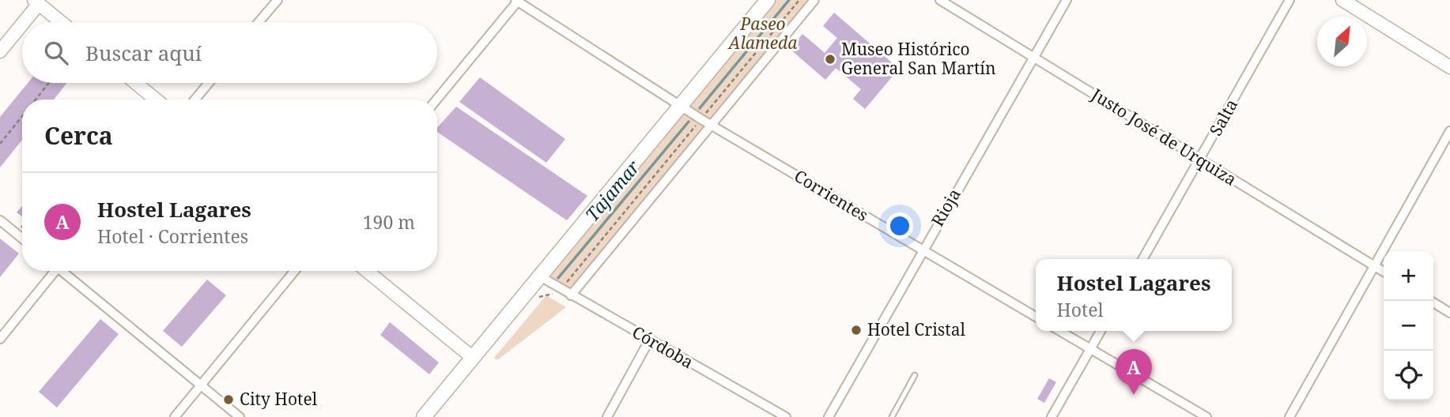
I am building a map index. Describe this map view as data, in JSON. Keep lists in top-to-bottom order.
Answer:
{
  "streets": {
    "street": [
      "Salta",
      "Justo José de Urquiza",
      "Corrientes",
      "Rioja",
      "Córdoba"
    ]
  },
  "crossings": [
    ["Salta", "Justo José de Urquiza"],
    ["Justo José de Urquiza", "Rioja"],
    ["Corrientes", "Rioja"]
  ],
  "water": ["Tajamar"],
  "parks": ["Paseo Alameda"],
  "places": ["Museo Histórico General San Martín", "Hotel Cristal", "City Hotel"],
  "north": "top right",
  "page": {
    "search": "Buscar aquí",
    "heading": "Cerca",
    "list": [
      {
        "mark": "A",
        "name": "Hostel Lagares",
        "note": "Hotel · Corrientes",
        "value": "190 m"
      }
    ],
    "map_buttons": ["+", "−"],
    "popup": ["Hostel Lagares", "Hotel"],
    "pins": "A"
  }
}
